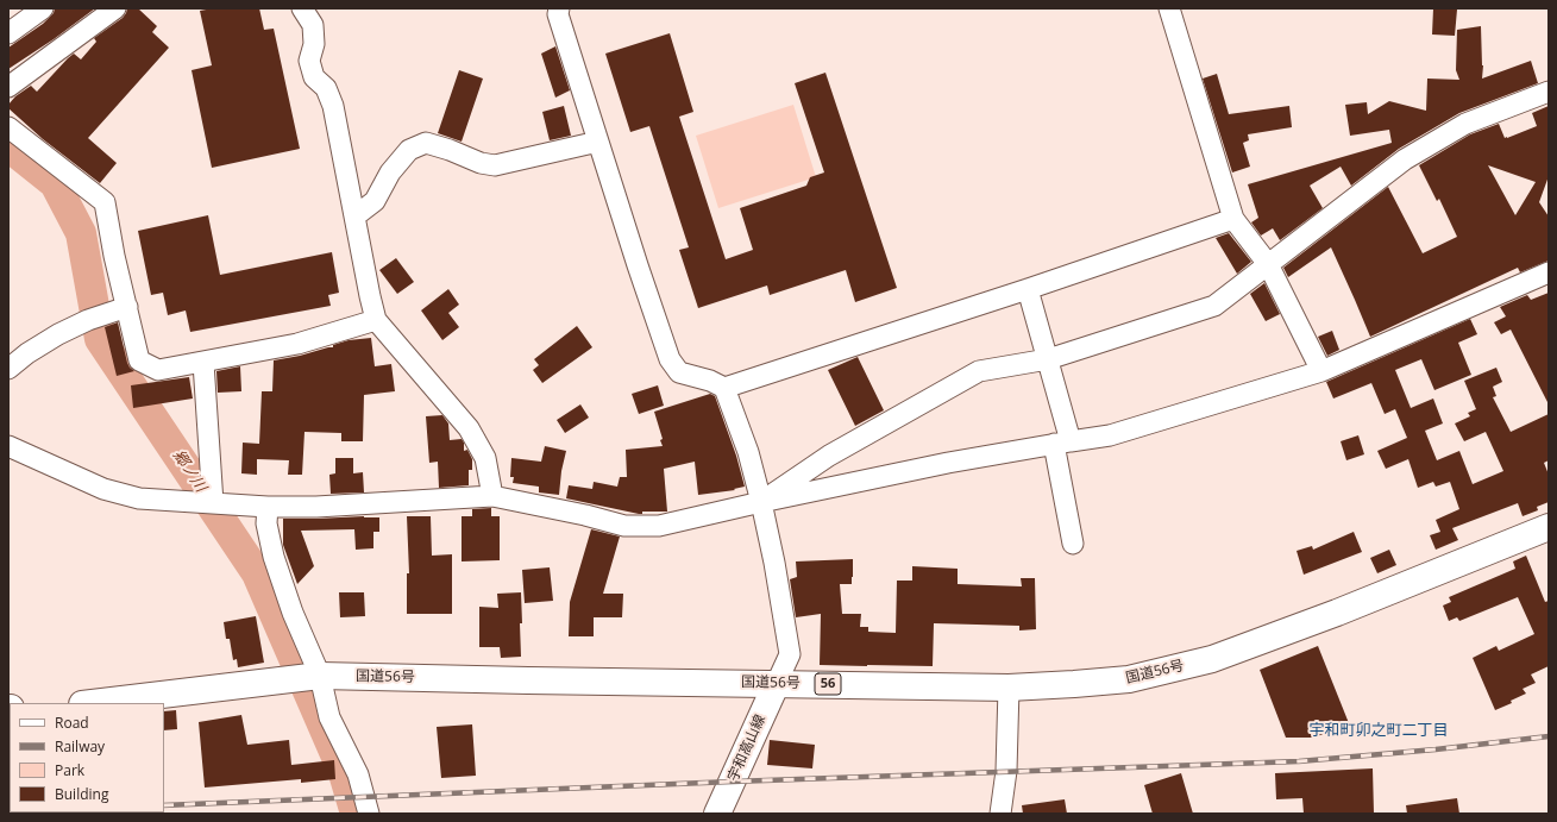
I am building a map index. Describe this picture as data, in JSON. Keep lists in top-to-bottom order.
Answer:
{
  "streets": {
    "main road": ["国道56号", "56", "宇和高山線"]
  },
  "crossings": [
    ["国道56号", "宇和高山線"]
  ],
  "districts": ["宇和町卯之町二丁目"],
  "water": ["郷ノ川"],
  "legend": [
    "Road",
    "Railway",
    "Park",
    "Building"
  ]
}
